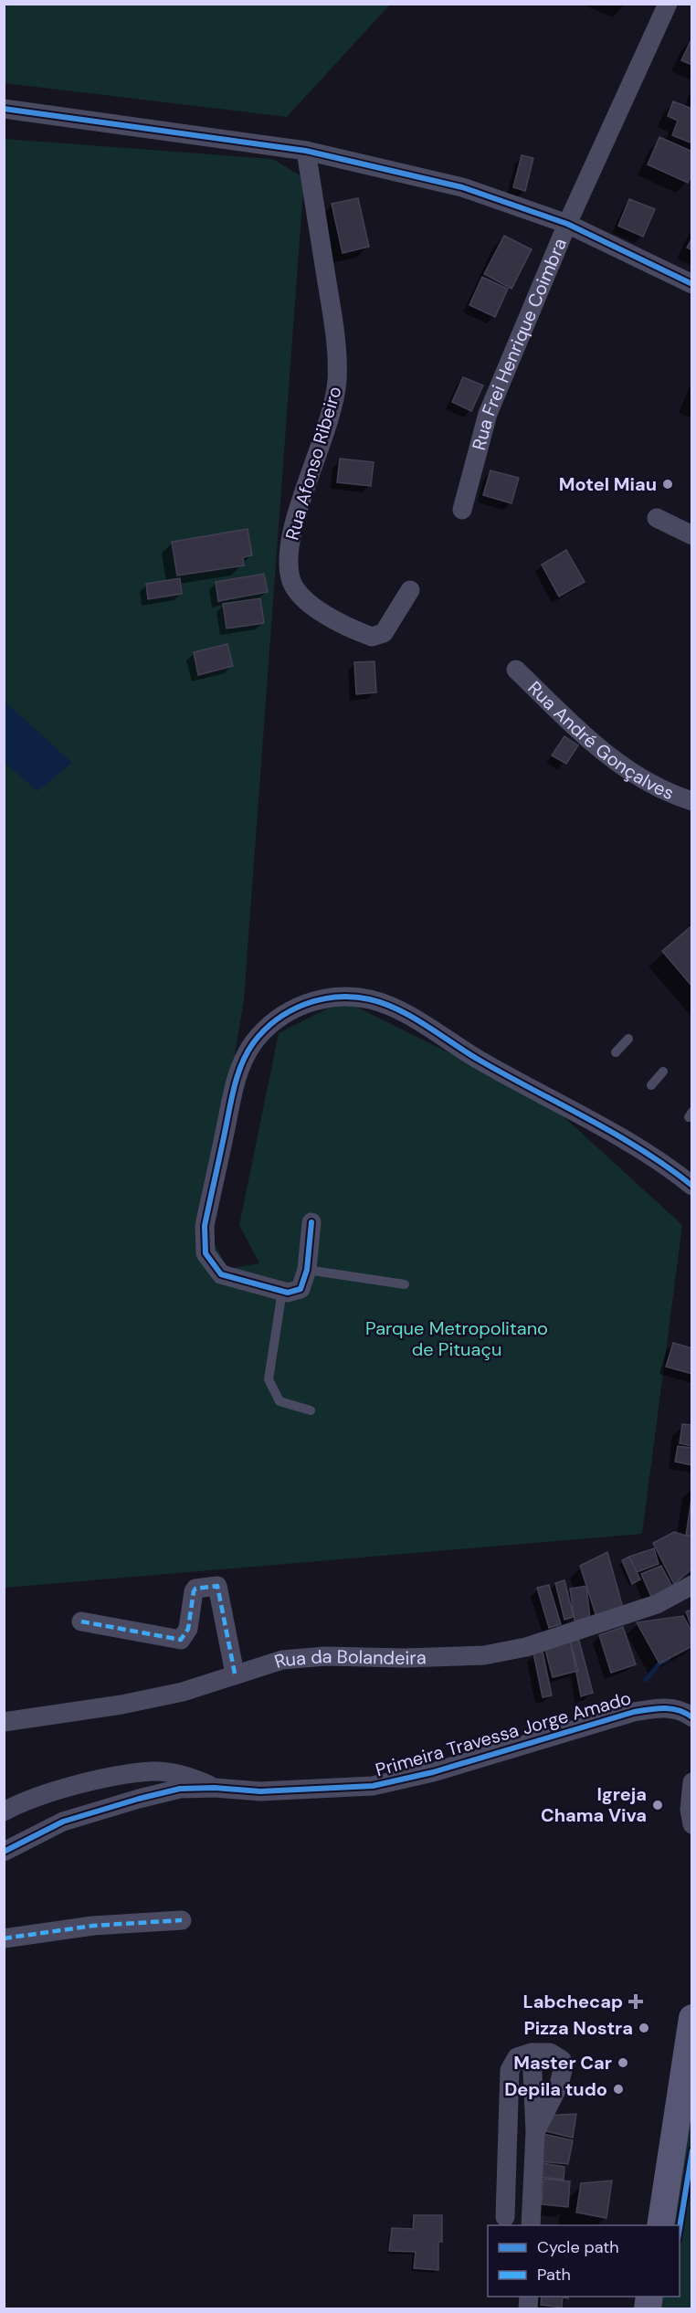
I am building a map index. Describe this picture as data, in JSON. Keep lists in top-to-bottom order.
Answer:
{
  "streets": {
    "street": [
      "Rua Frei Henrique Coimbra",
      "Rua Afonso Ribeiro",
      "Rua André Gonçalves",
      "Rua da Bolandeira",
      "Primeira Travessa Jorge Amado"
    ]
  },
  "parks": ["Parque Metropolitano de Pituaçu"],
  "places": {
    "other": [
      "Motel Miau",
      "Igreja Chama Viva",
      "Pizza Nostra",
      "Master Car",
      "Depila tudo"
    ],
    "health": ["Labchecap"]
  },
  "legend": ["Cycle path", "Path"]
}
